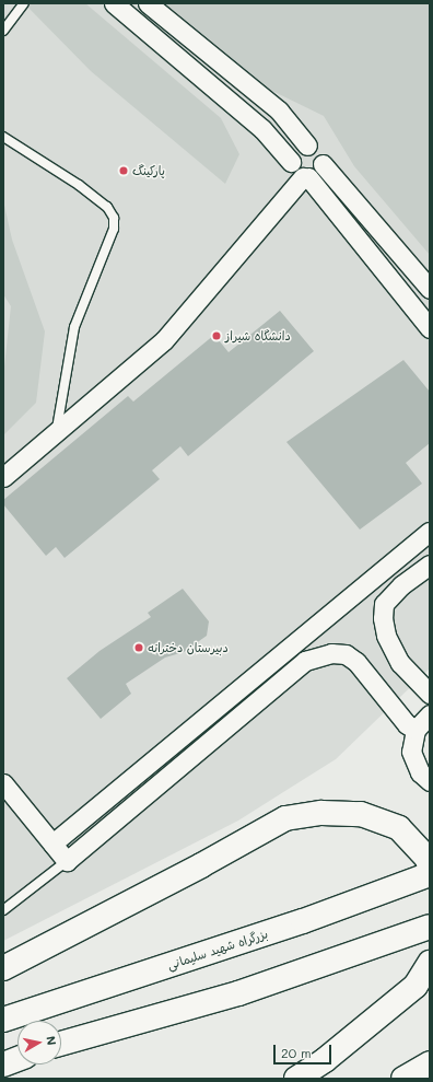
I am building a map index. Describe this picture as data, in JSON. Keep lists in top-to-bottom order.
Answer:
{
  "streets": {
    "main road": ["بزرگراه شهید سلیمانی"]
  },
  "places": ["پارکینگ", "دانشگاه شیراز", "دبیرستان دخترانه"],
  "scale_bar": "20 m",
  "north": "right"
}
